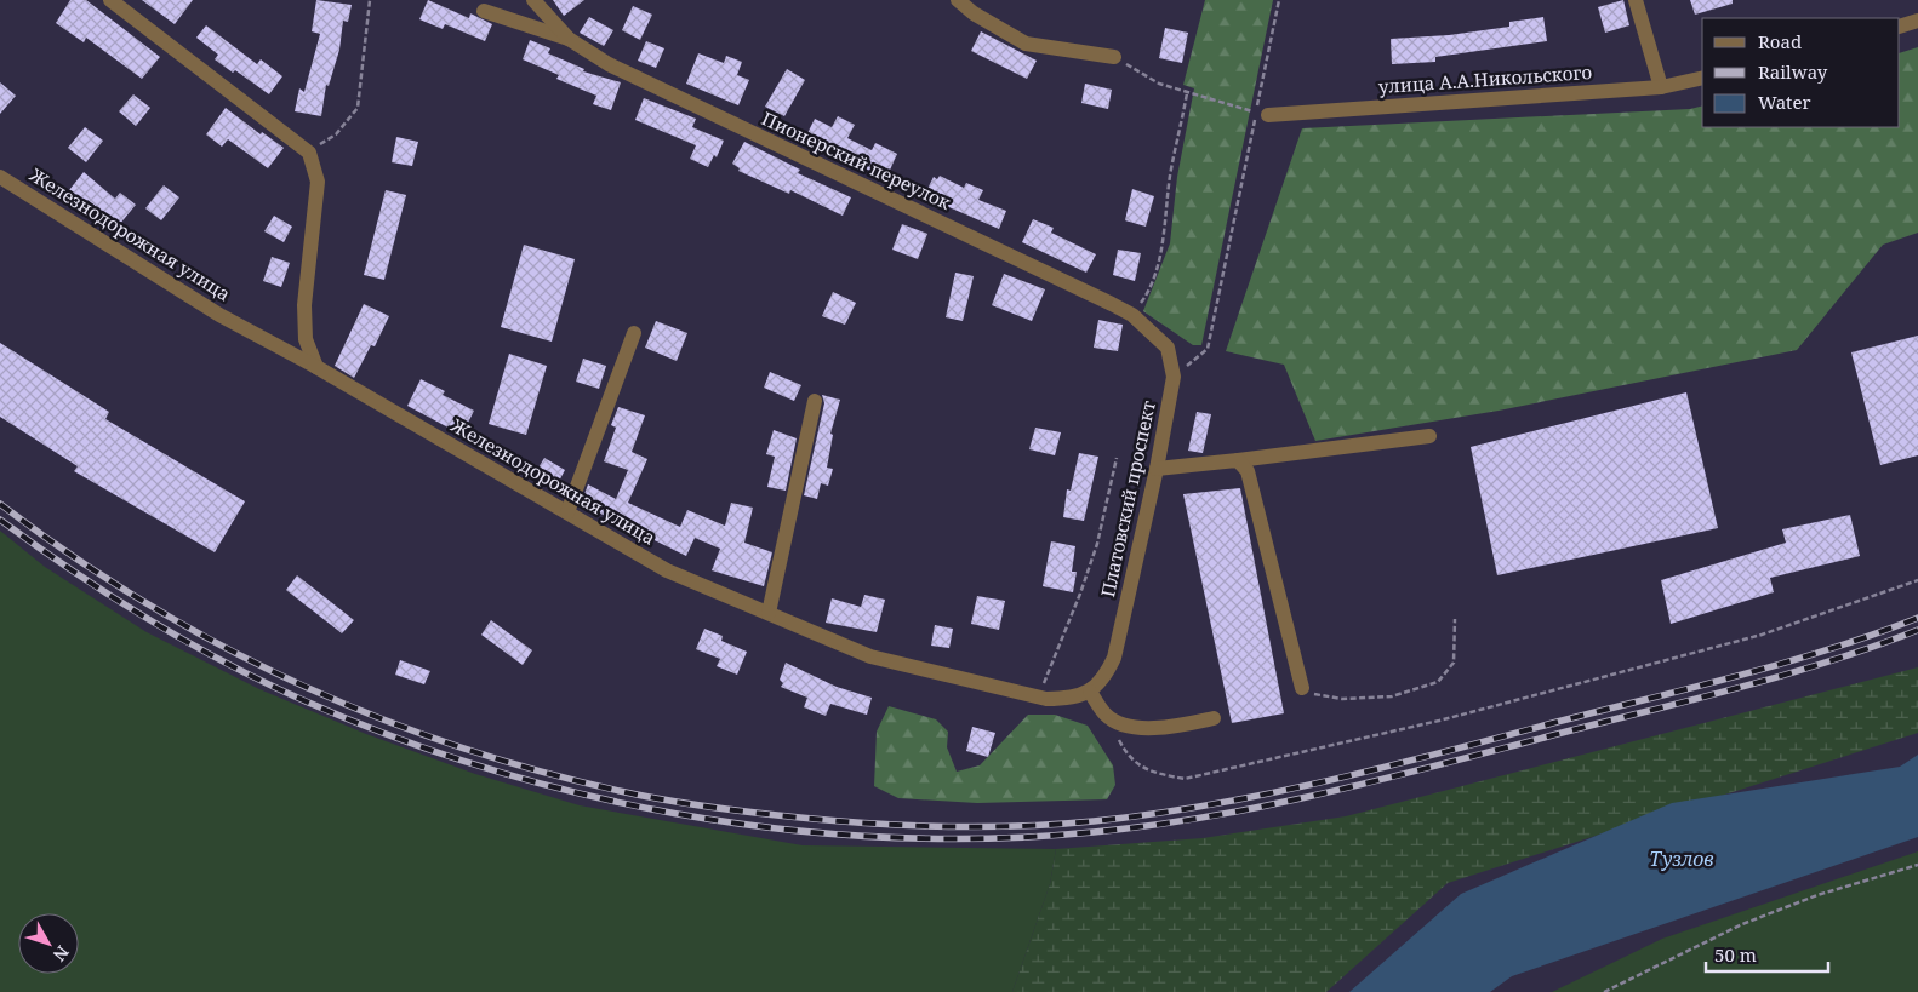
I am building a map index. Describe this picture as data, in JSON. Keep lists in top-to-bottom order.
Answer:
{
  "streets": {
    "street": [
      "улица А.А.Никольского",
      "Пионерский переулок",
      "Железнодорожная улица",
      "Платовский проспект"
    ]
  },
  "crossings": [
    ["Пионерский переулок", "Платовский проспект"],
    ["Железнодорожная улица", "Платовский проспект"]
  ],
  "water": ["Тузлов"],
  "legend": ["Road", "Railway", "Water"],
  "scale_bar": "50 m",
  "north": "bottom right"
}
